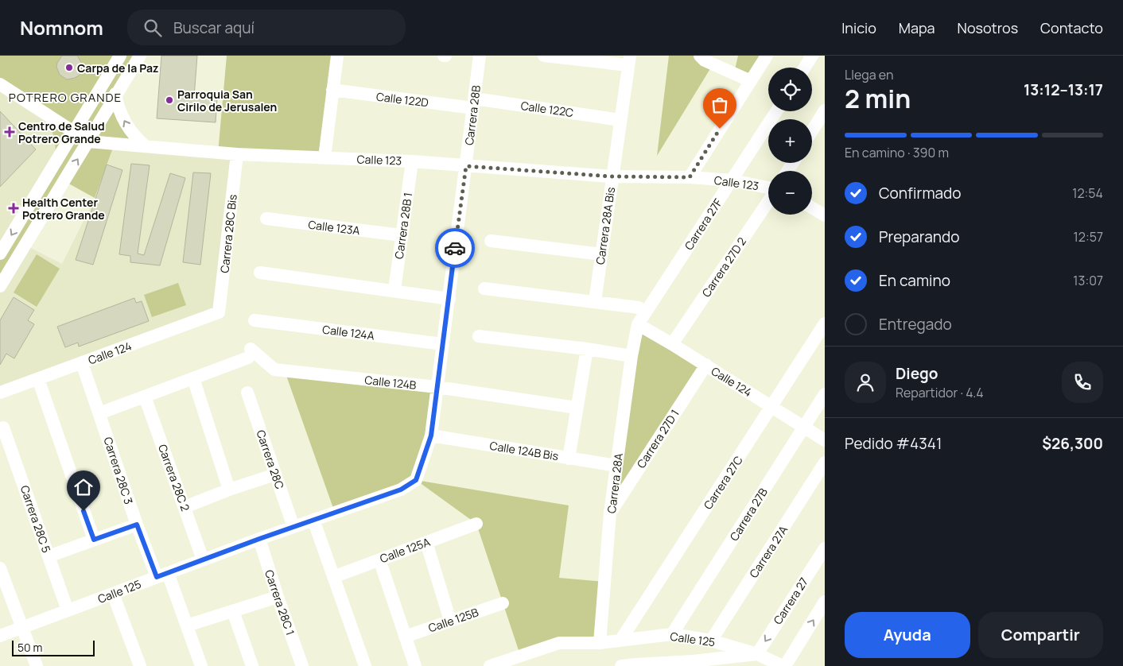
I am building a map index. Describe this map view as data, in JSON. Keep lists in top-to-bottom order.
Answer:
{
  "streets": {
    "street": [
      "Calle 122D",
      "Calle 122C",
      "Carrera 28B",
      "Calle 123",
      "Carrera 27F",
      "Carrera 28B 1",
      "Carrera 28A Bis",
      "Calle 123A",
      "Carrera 28C Bis",
      "Carrera 27D 2",
      "Calle 124A",
      "Calle 124",
      "Calle 124B",
      "Carrera 27D 1",
      "Calle 124B Bis",
      "Carrera 28C",
      "Carrera 28C 3",
      "Carrera 28C 2",
      "Carrera 27C",
      "Carrera 28A",
      "Carrera 27B",
      "Carrera 28C 5",
      "Calle 125A",
      "Carrera 27A",
      "Calle 125",
      "Carrera 27",
      "Carrera 28C 1",
      "Calle 125B"
    ]
  },
  "crossings": [
    ["Calle 122D", "Calle 122C"],
    ["Calle 122D", "Carrera 28B"],
    ["Calle 122C", "Carrera 28B"],
    ["Calle 122C", "Carrera 28A Bis"],
    ["Carrera 28B", "Calle 123"],
    ["Carrera 28B", "Calle 124A"],
    ["Carrera 28B", "Calle 124B"],
    ["Carrera 28B", "Calle 124B Bis"],
    ["Carrera 28B", "Calle 125"],
    ["Calle 123", "Carrera 27F"],
    ["Calle 123", "Carrera 28B 1"],
    ["Calle 123", "Carrera 28A Bis"],
    ["Calle 123", "Carrera 28C Bis"],
    ["Carrera 27F", "Calle 124"],
    ["Carrera 27F", "Carrera 28A"],
    ["Carrera 28B 1", "Calle 123A"],
    ["Carrera 28C Bis", "Calle 124"],
    ["Carrera 27D 2", "Calle 124"],
    ["Calle 124", "Carrera 27D 1"],
    ["Calle 124", "Carrera 28C 3"],
    ["Calle 124", "Carrera 27C"],
    ["Calle 124", "Carrera 28A"],
    ["Calle 124", "Carrera 27B"],
    ["Carrera 27D 1", "Carrera 28A"],
    ["Calle 124B Bis", "Carrera 28A"],
    ["Carrera 28C", "Calle 125"],
    ["Carrera 28C 3", "Calle 125"],
    ["Carrera 28C 2", "Calle 125"],
    ["Carrera 27C", "Calle 125"],
    ["Carrera 28A", "Calle 125"],
    ["Carrera 27B", "Calle 125"],
    ["Carrera 28C 5", "Calle 125"],
    ["Carrera 27A", "Calle 125"],
    ["Calle 125", "Carrera 27"],
    ["Calle 125", "Carrera 28C 1"]
  ],
  "districts": ["POTRERO GRANDE"],
  "places": {
    "other": ["Carpa de la Paz", "Parroquia San Cirilo de Jerusalen"],
    "health": ["Centro de Salud Potrero Grande", "Health Center Potrero Grande"]
  },
  "scale_bar": "50 m",
  "page": {
    "header": "Nomnom",
    "search": "Buscar aquí",
    "nav": [
      "Inicio",
      "Mapa",
      "Nosotros",
      "Contacto"
    ],
    "heading": ["2 min", "Llega en", "13:12–13:17"],
    "panel": [
      "Diego",
      "Repartidor · 4.4",
      "Pedido #4341",
      "$26,300"
    ],
    "map_buttons": ["+", "−"],
    "bar": "En camino · 390 m",
    "list": [
      ["Confirmado", "12:54"],
      ["Preparando", "12:57"],
      ["En camino", "13:07"],
      "Entregado"
    ],
    "buttons": ["Ayuda", "Compartir"],
    "scale": "50 m"
  }
}
